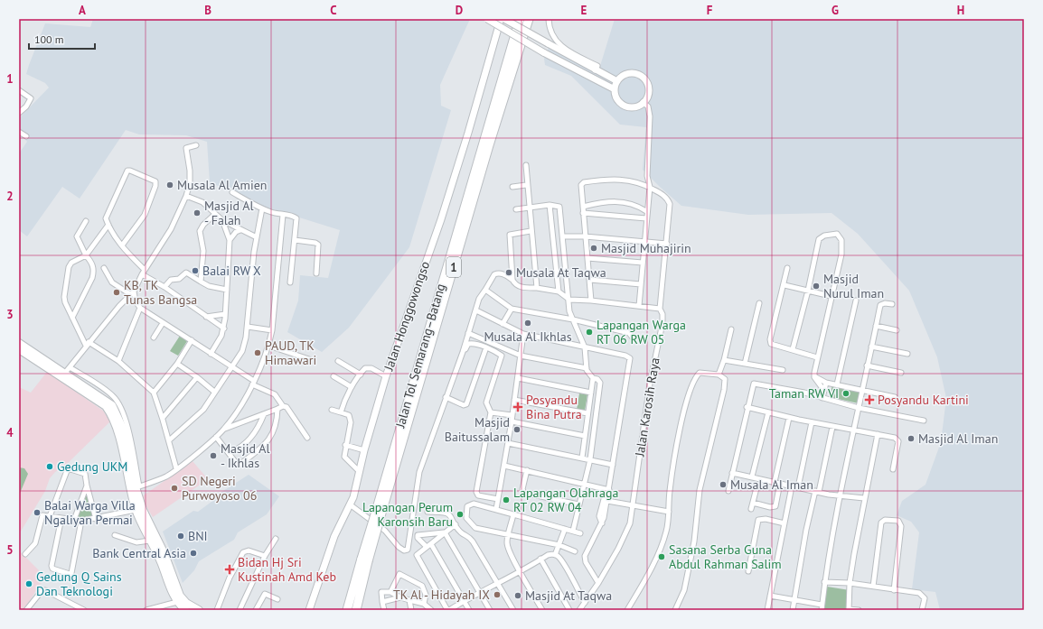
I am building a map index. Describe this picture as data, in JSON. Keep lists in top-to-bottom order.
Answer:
{
  "streets": {
    "highway": ["1", "Jalan Tol Semarang–Batang"],
    "street": ["Jalan Honggowongso", "Jalan Karosih Raya"]
  },
  "places": {
    "other": [
      "Musala Al Amien",
      "Masjid Al - Falah",
      "Masjid Muhajirin",
      "Balai RW X",
      "Musala At Taqwa",
      "Masjid Nurul Iman",
      "KB, TK Tunas Bangsa",
      "Musala Al Ikhlas",
      "Lapangan Warga RT 06 RW 05",
      "PAUD, TK Himawari",
      "Taman RW VI",
      "Masjid Baitussalam",
      "Masjid Al Iman",
      "Masjid Al - Ikhlas",
      "Gedung UKM",
      "Musala Al Iman",
      "SD Negeri Purwoyoso 06",
      "Lapangan Olahraga RT 02 RW 04",
      "Balai Warga Villa Ngaliyan Permai",
      "Lapangan Perum Karonsih Baru",
      "BNI",
      "Bank Central Asia",
      "Sasana Serba Guna Abdul Rahman Salim",
      "Gedung Q Sains Dan Teknologi",
      "TK Al - Hidayah IX",
      "Masjid At Taqwa"
    ],
    "health": ["Posyandu Kartini", "Posyandu Bina Putra", "Bidan Hj Sri Kustinah Amd Keb"]
  },
  "scale_bar": "100 m",
  "grid": {
    "columns": [
      "A",
      "B",
      "C",
      "D",
      "E",
      "F",
      "G",
      "H"
    ],
    "rows": [
      "1",
      "2",
      "3",
      "4",
      "5"
    ]
  }
}
